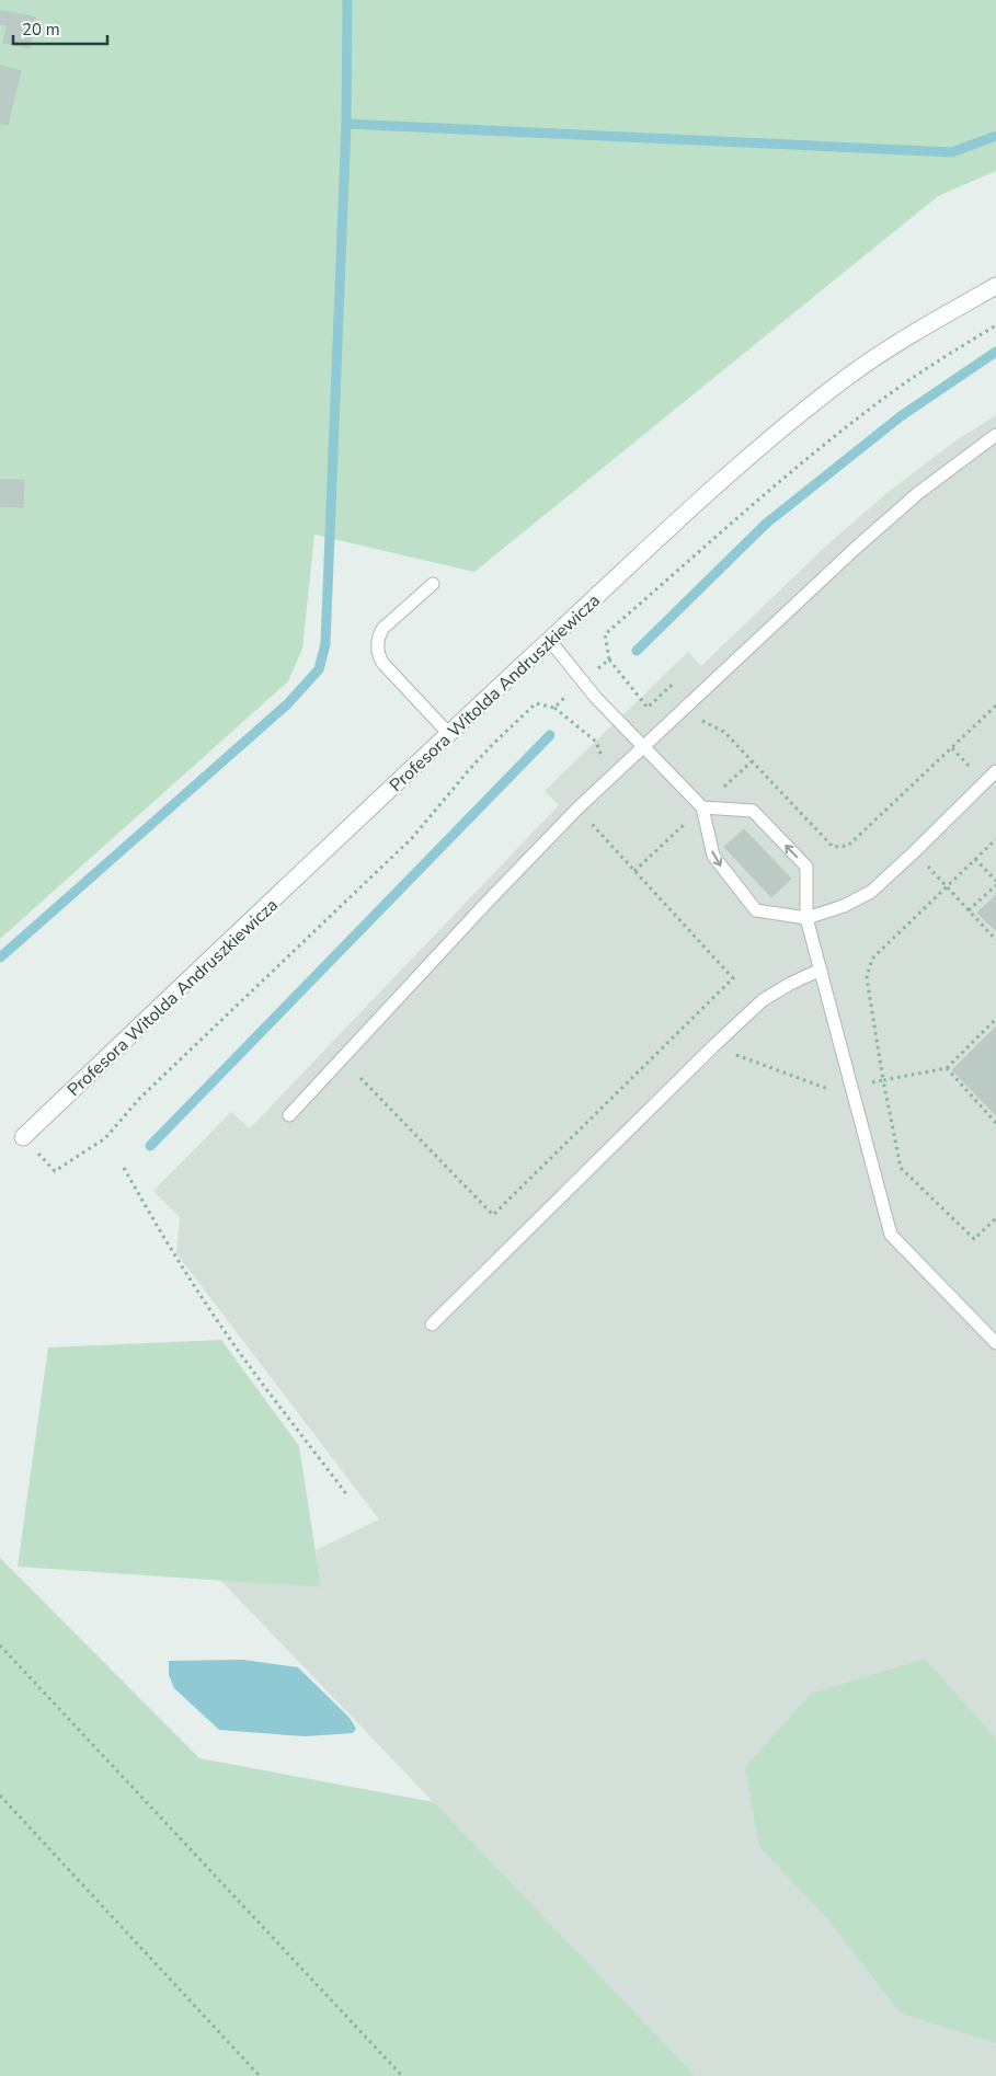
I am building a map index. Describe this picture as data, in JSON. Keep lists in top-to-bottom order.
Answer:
{
  "streets": {
    "street": ["Profesora Witolda Andruszkiewicza"]
  },
  "scale_bar": "20 m"
}
